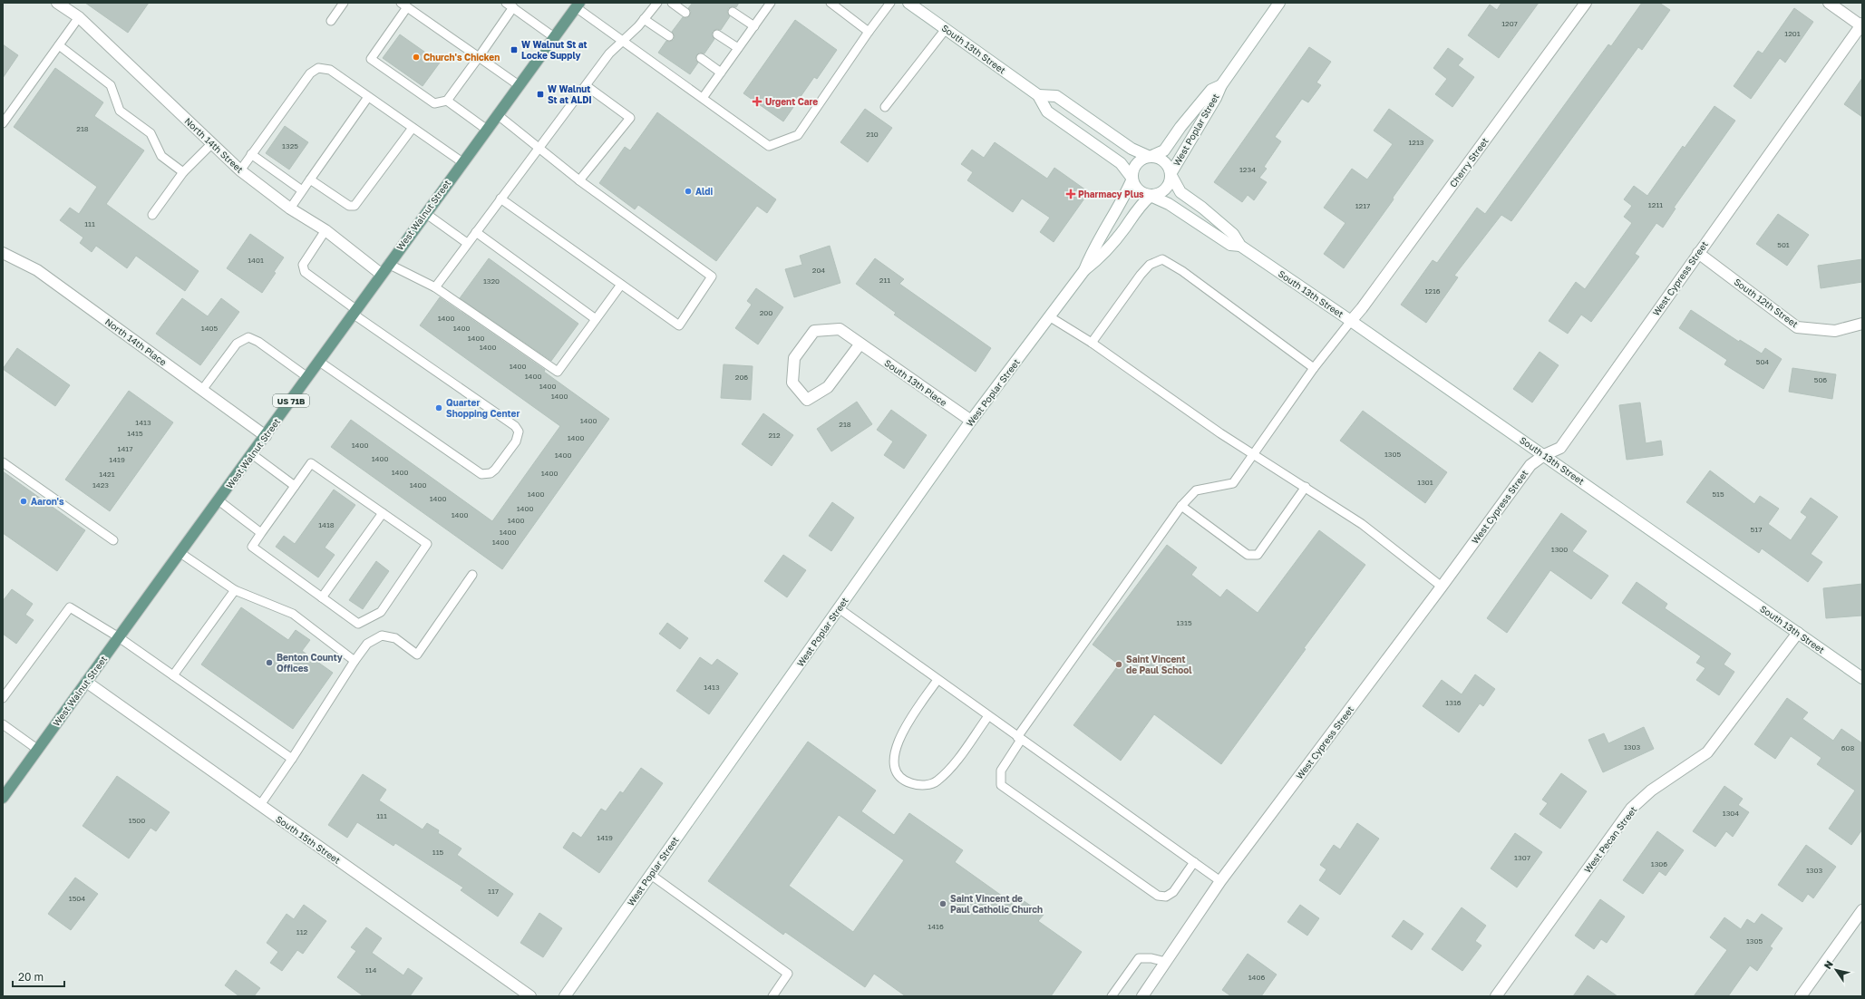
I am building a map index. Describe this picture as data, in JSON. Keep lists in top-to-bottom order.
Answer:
{
  "streets": {
    "main road": ["West Walnut Street", "US 71B"],
    "street": [
      "South 13th Street",
      "West Poplar Street",
      "North 14th Street",
      "Cherry Street",
      "West Cypress Street",
      "South 12th Street",
      "North 14th Place",
      "South 13th Place",
      "South 15th Street",
      "West Pecan Street"
    ]
  },
  "crossings": [
    ["South 13th Street", "West Poplar Street"],
    ["South 13th Street", "Cherry Street"],
    ["South 13th Street", "West Cypress Street"],
    ["South 13th Street", "West Pecan Street"],
    ["West Poplar Street", "South 13th Place"],
    ["North 14th Street", "West Walnut Street"],
    ["West Walnut Street", "North 14th Place"],
    ["West Walnut Street", "South 15th Street"],
    ["West Cypress Street", "South 12th Street"]
  ],
  "places": {
    "transit": ["W Walnut St at Locke Supply", "W Walnut St at ALDI"],
    "other": [
      "Church's Chicken",
      "Aldi",
      "Quarter Shopping Center",
      "Aaron's",
      "Benton County Offices",
      "Saint Vincent de Paul School",
      "Saint Vincent de Paul Catholic Church"
    ],
    "health": ["Urgent Care", "Pharmacy Plus"]
  },
  "house_numbers": [
    "1207",
    "1201",
    "218",
    "210",
    "1213",
    "1325",
    "1234",
    "1211",
    "1217",
    "111",
    "501",
    "1401",
    "204",
    "211",
    "1320",
    "1216",
    "200",
    "1400",
    "1405",
    "1400",
    "1400",
    "1400",
    "504",
    "1400",
    "1400",
    "206",
    "506",
    "1400",
    "1400",
    "1400",
    "1413",
    "218",
    "1415",
    "212",
    "1400",
    "1400",
    "1417",
    "1305",
    "1400",
    "1400",
    "1419",
    "1400",
    "1400",
    "1421",
    "1301",
    "1423",
    "1400",
    "1400",
    "515",
    "1400",
    "1400",
    "1400",
    "1400",
    "1418",
    "517",
    "1400",
    "1400",
    "1300",
    "1315",
    "1413",
    "1316",
    "1303",
    "608",
    "1304",
    "111",
    "1500",
    "1419",
    "115",
    "1307",
    "1306",
    "1303",
    "117",
    "1504",
    "1416",
    "112",
    "1305",
    "114",
    "1406"
  ],
  "scale_bar": "20 m",
  "north": "top left"
}
